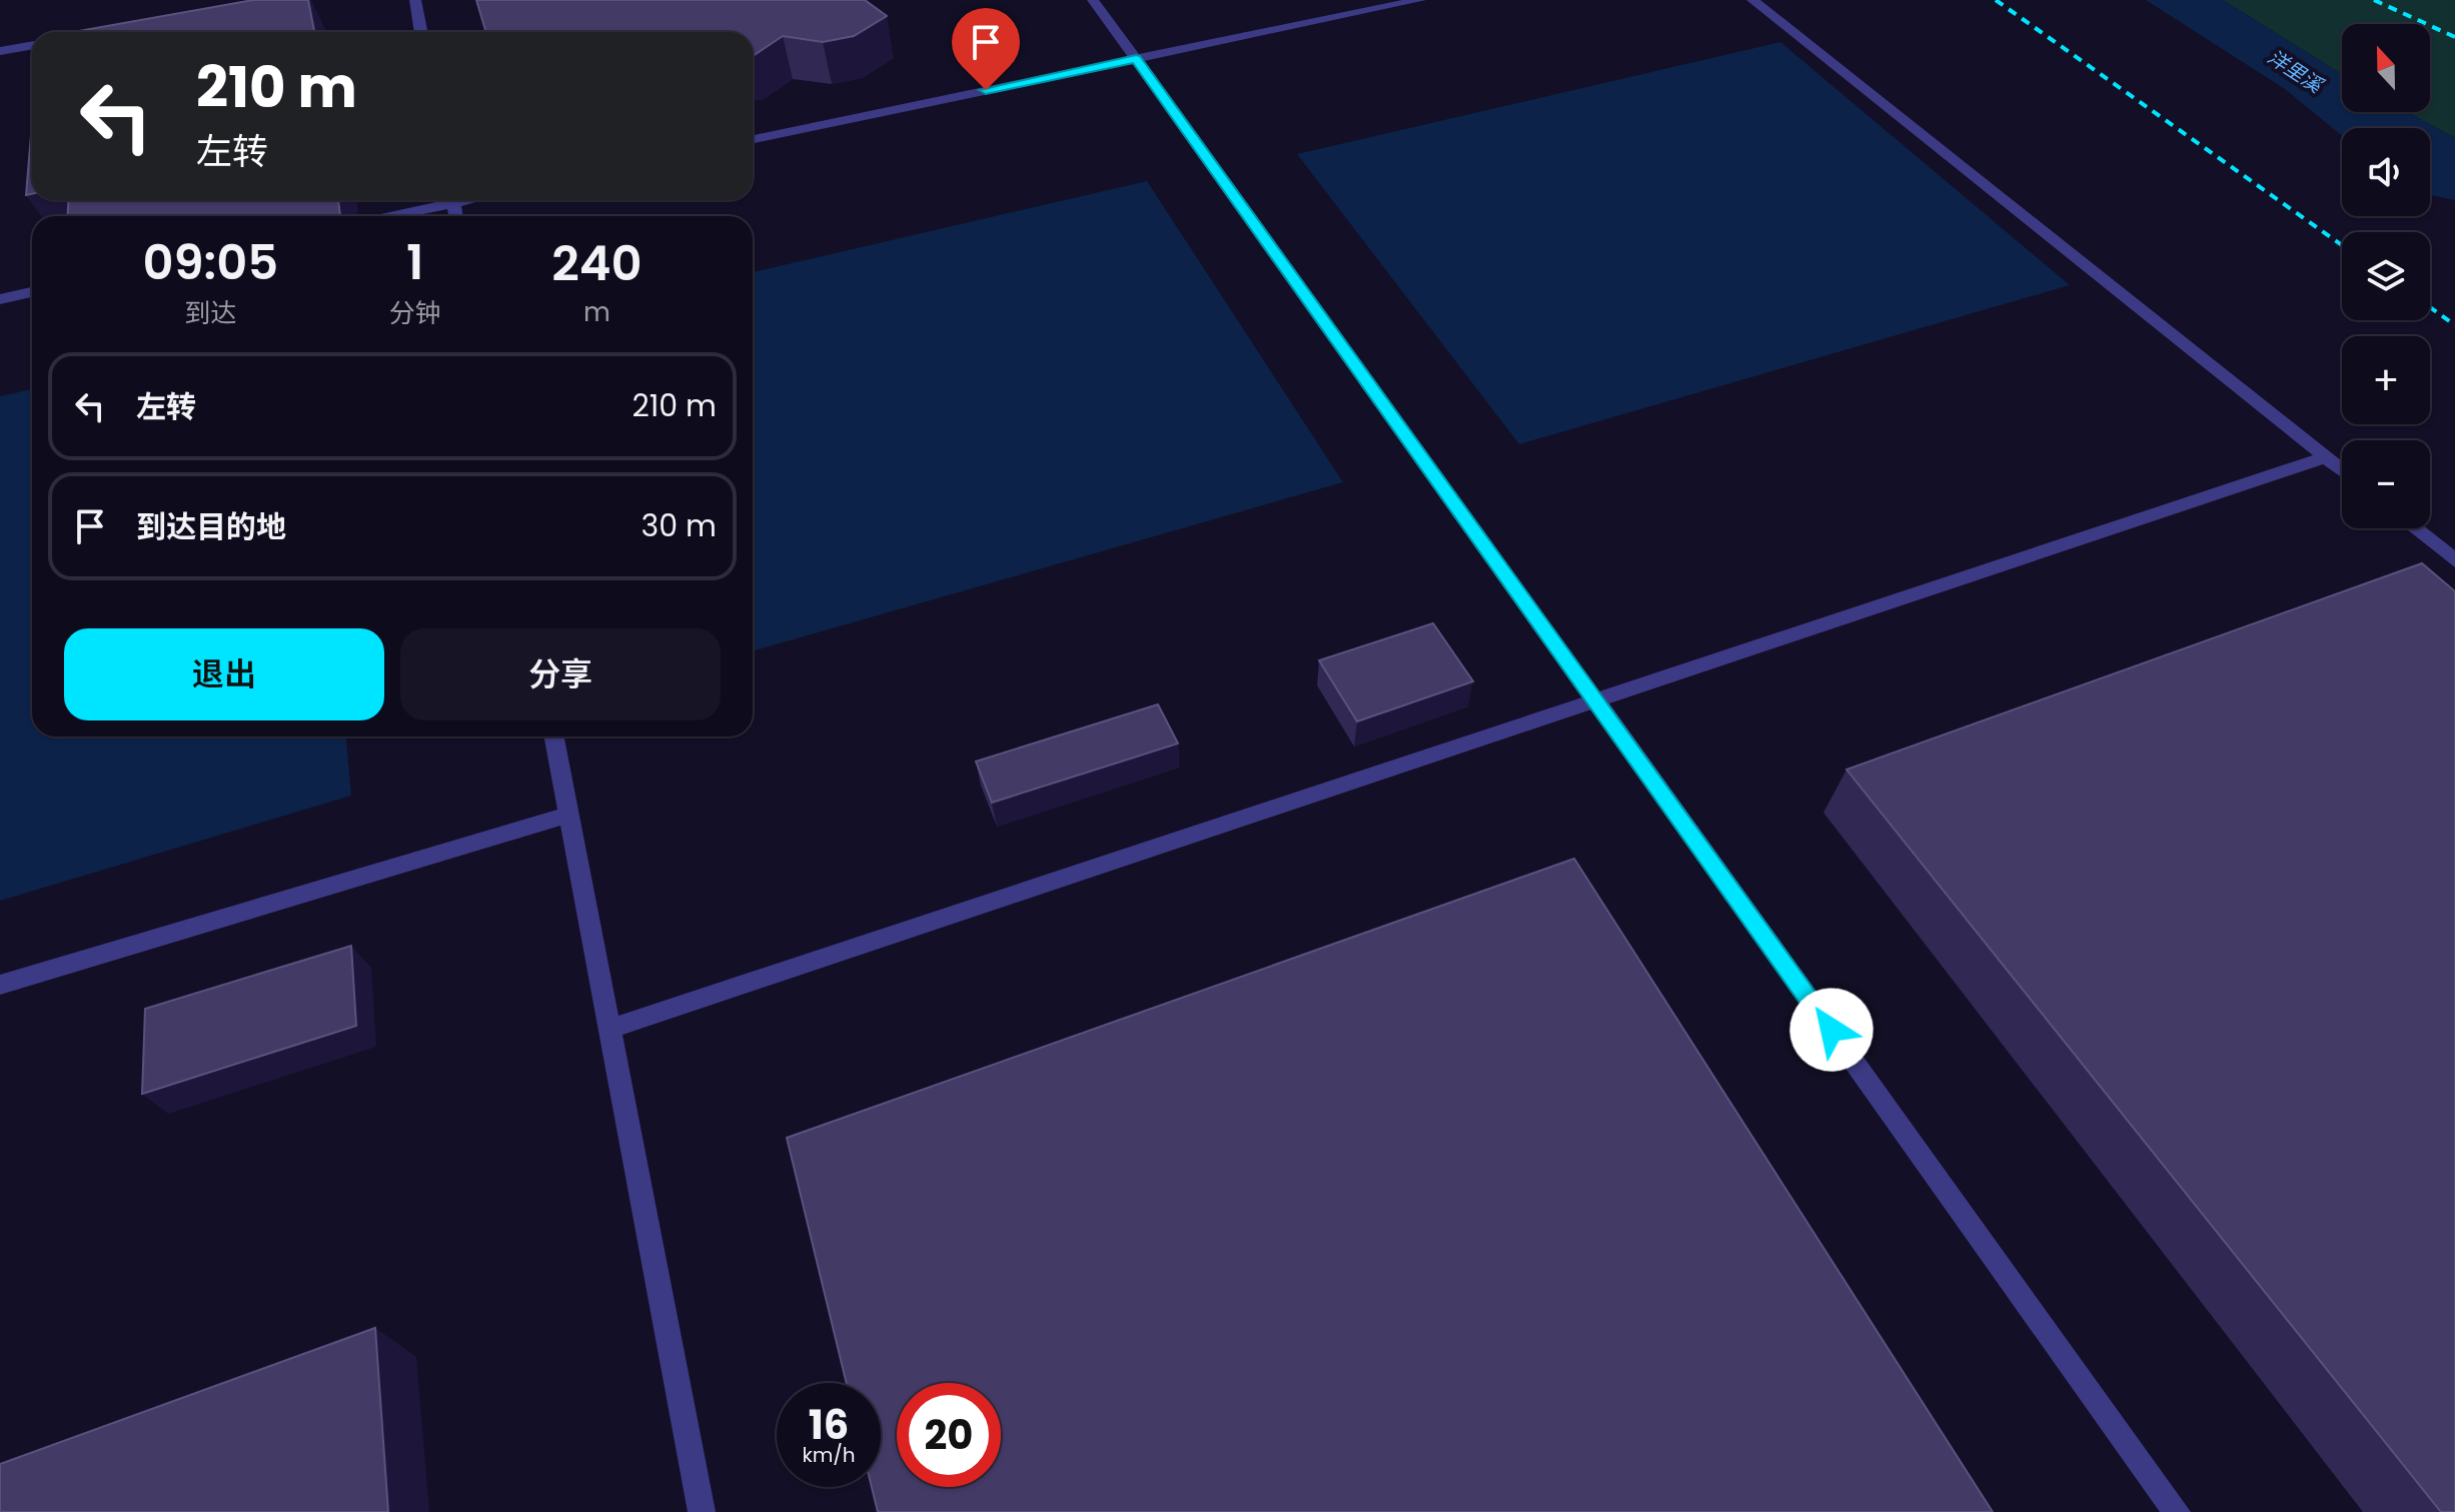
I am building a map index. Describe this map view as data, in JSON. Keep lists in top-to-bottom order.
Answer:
{
  "water": ["洋里溪"],
  "north": "top",
  "page": {
    "map_buttons": ["+", "−"],
    "turn": ["210 m", "左转"],
    "eta": [
      "09:05",
      "到达",
      "1",
      "分钟",
      "240",
      "m"
    ],
    "list": [
      {
        "name": "左转",
        "value": "210 m"
      },
      {
        "name": "到达目的地",
        "value": "30 m"
      }
    ],
    "buttons": ["退出", "分享"],
    "speed": "16 km/h",
    "limit": "20"
  }
}
